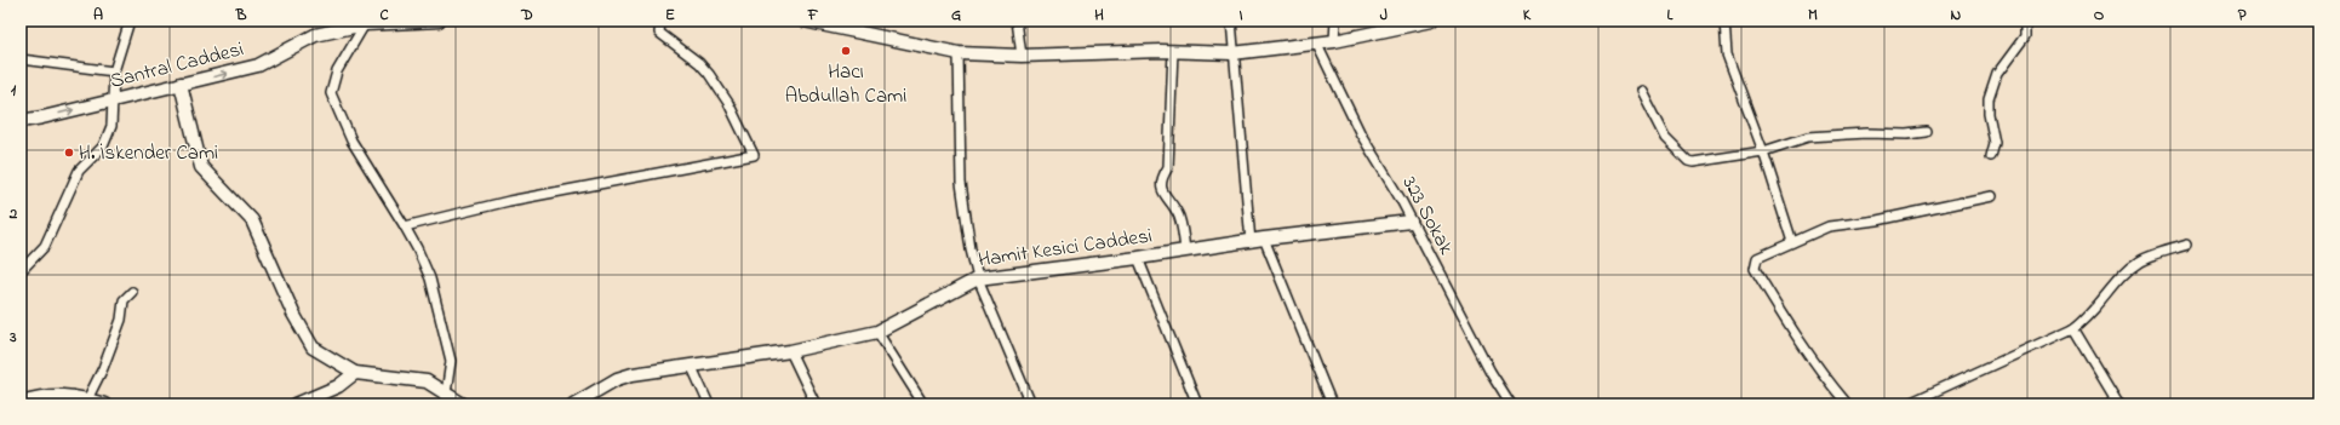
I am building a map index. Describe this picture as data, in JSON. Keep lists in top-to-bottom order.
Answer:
{
  "streets": {
    "street": ["Santral Caddesi", "323 Sokak", "Hamit Kesici Caddesi"]
  },
  "crossings": [
    ["323 Sokak", "Hamit Kesici Caddesi"]
  ],
  "one_way": ["Santral Caddesi"],
  "places": ["Hacı Abdullah Cami", "H. İskender Cami"],
  "grid": {
    "columns": [
      "A",
      "B",
      "C",
      "D",
      "E",
      "F",
      "G",
      "H",
      "I",
      "J",
      "K",
      "L",
      "M",
      "N",
      "O",
      "P"
    ],
    "rows": ["1", "2", "3"]
  }
}
